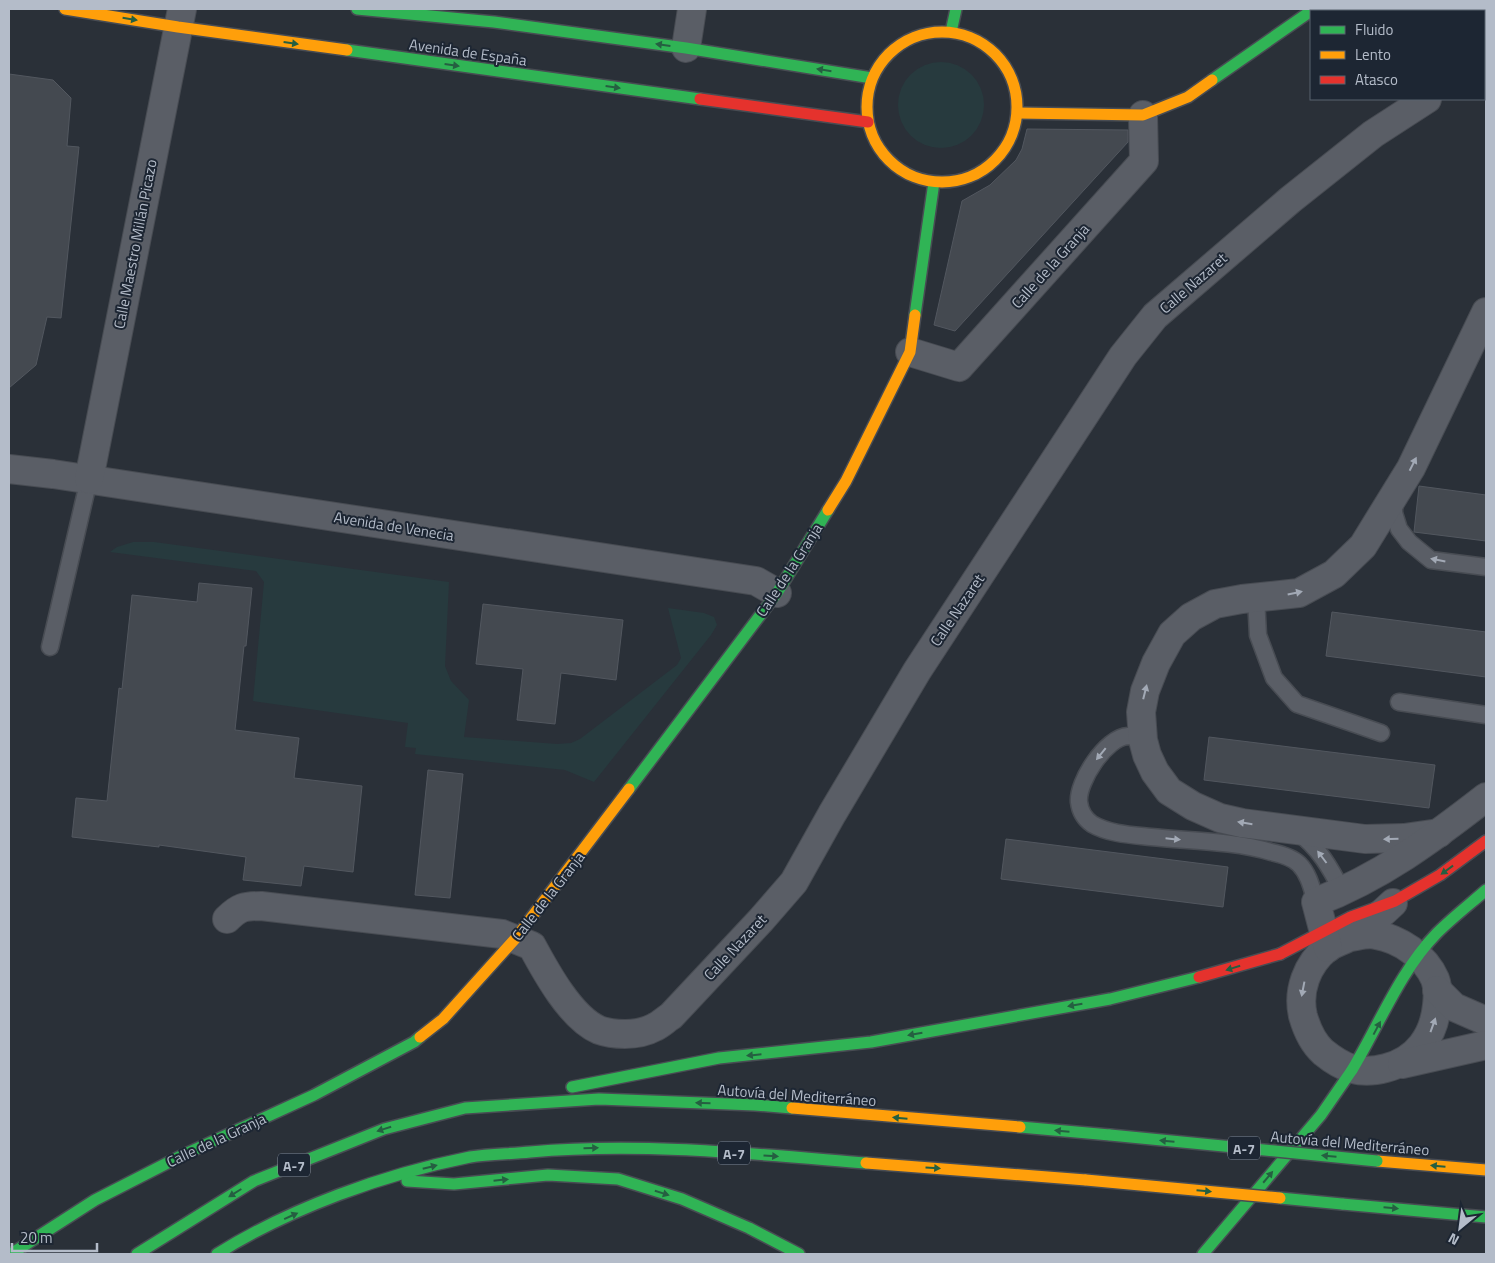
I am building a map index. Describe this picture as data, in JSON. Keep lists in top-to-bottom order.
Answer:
{
  "streets": {
    "main road": [
      "Avenida de España",
      "Calle de la Granja",
      "Autovía del Mediterráneo",
      "A-7"
    ],
    "street": ["Calle Maestro Millán Picazo", "Calle Nazaret", "Avenida de Venecia"]
  },
  "crossings": [
    ["Avenida de España", "Calle Maestro Millán Picazo"],
    ["Avenida de España", "Calle de la Granja"],
    ["Calle Maestro Millán Picazo", "Avenida de Venecia"],
    ["Calle de la Granja", "Calle Nazaret"],
    ["Calle de la Granja", "Avenida de Venecia"]
  ],
  "legend": ["Fluido", "Lento", "Atasco"],
  "scale_bar": "20 m",
  "north": "bottom left"
}
